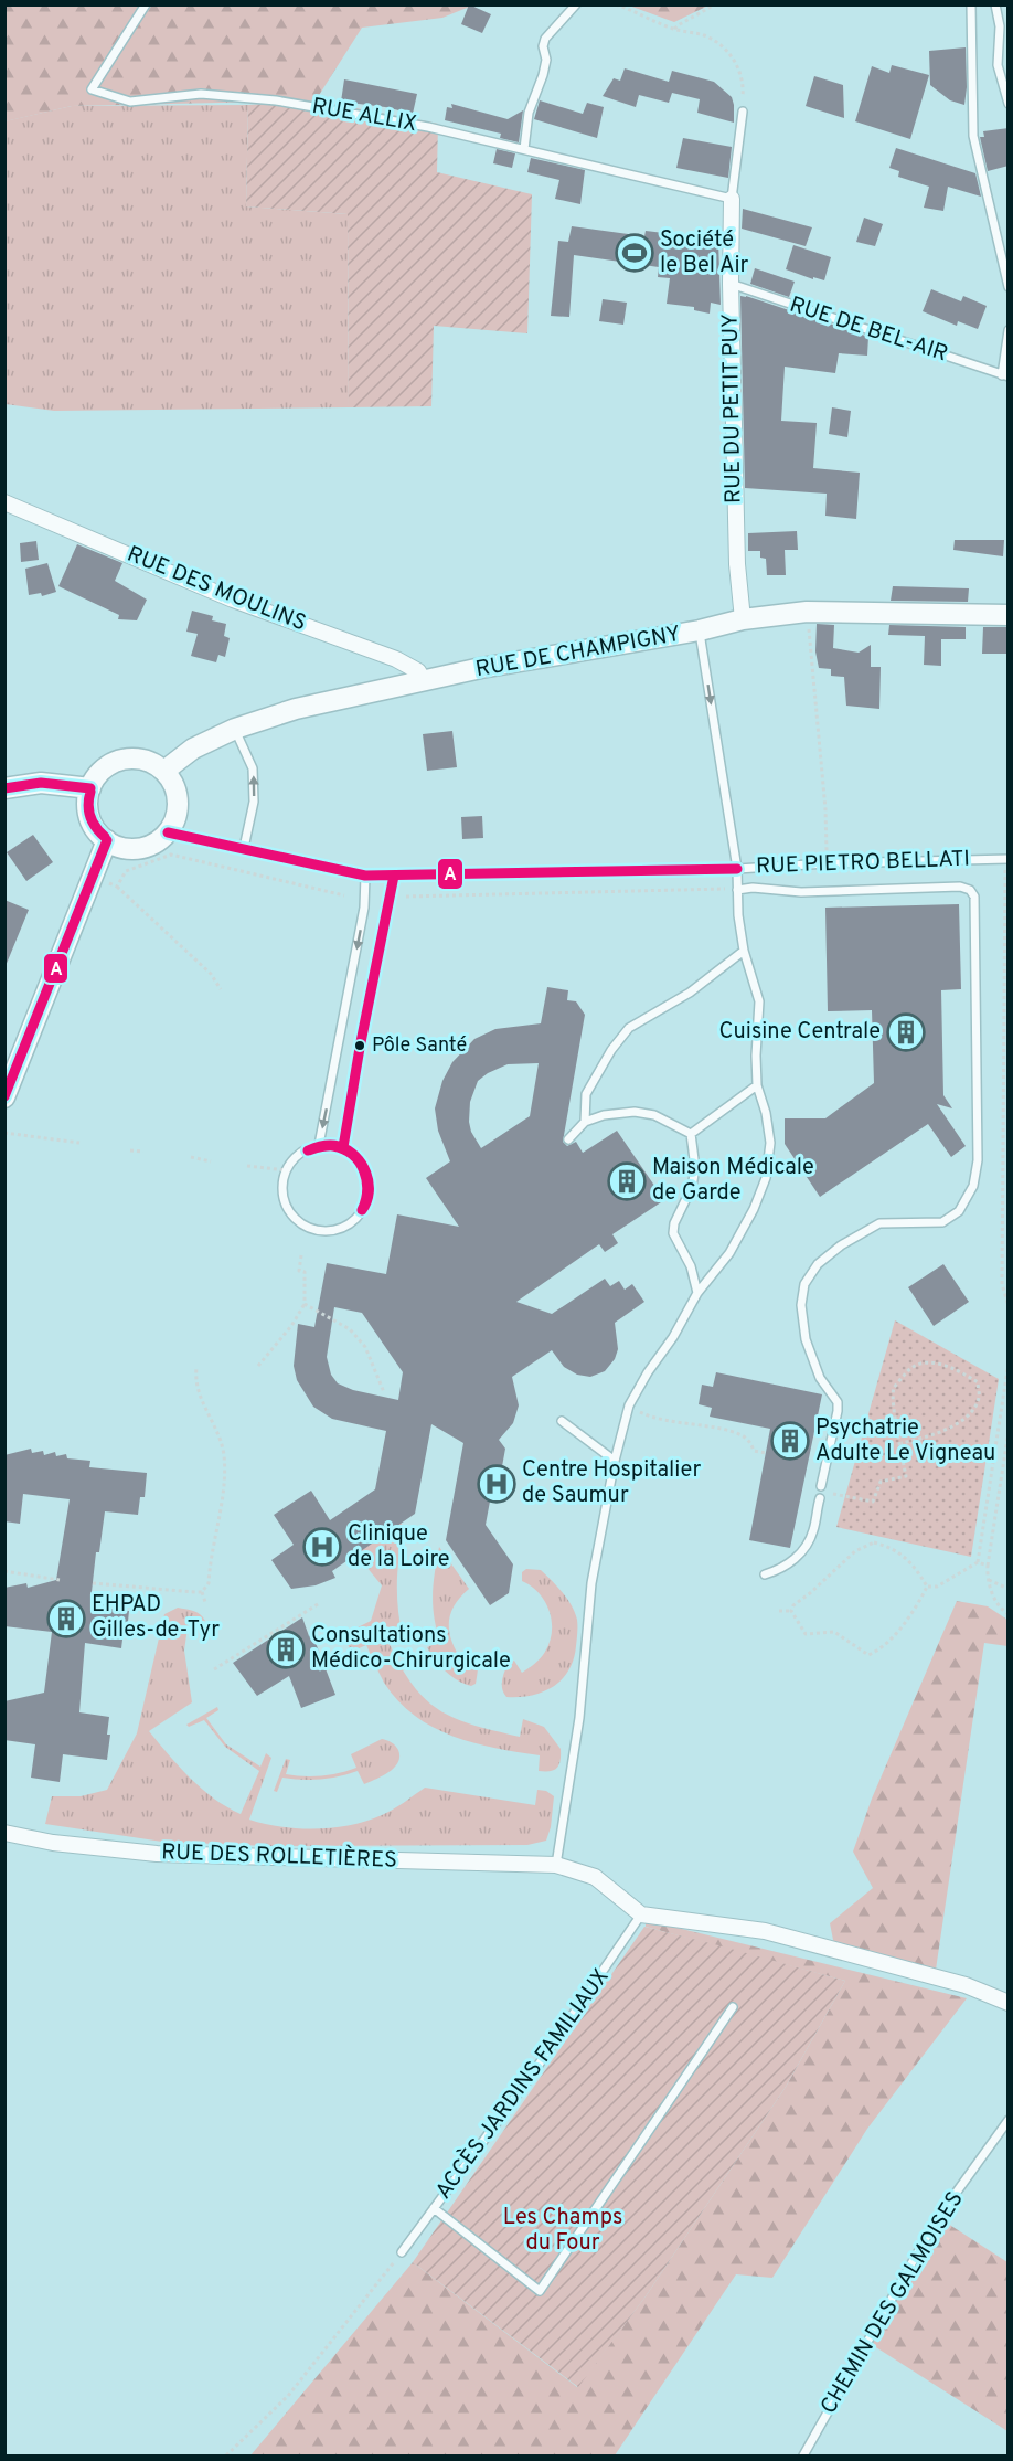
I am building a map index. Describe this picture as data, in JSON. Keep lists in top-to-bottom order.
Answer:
{
  "streets": {
    "street": [
      "RUE DU PETIT PUY",
      "RUE DES MOULINS",
      "RUE DE CHAMPIGNY",
      "RUE DES ROLLETIÈRES"
    ],
    "lane": [
      "RUE ALLIX",
      "RUE DE BEL-AIR",
      "RUE PIETRO BELLATI",
      "ACCÈS JARDINS FAMILIAUX",
      "CHEMIN DES GALMOISES"
    ]
  },
  "crossings": [
    ["RUE ALLIX", "RUE DU PETIT PUY"],
    ["RUE DE BEL-AIR", "RUE DU PETIT PUY"],
    ["RUE DU PETIT PUY", "RUE DE CHAMPIGNY"],
    ["RUE DES MOULINS", "RUE DE CHAMPIGNY"],
    ["RUE DE CHAMPIGNY", "RUE PIETRO BELLATI"]
  ],
  "parks": ["Les Champs du Four"],
  "places": {
    "sports": ["Société le Bel Air"],
    "building": [
      "Cuisine Centrale",
      "Maison Médicale de Garde",
      "Psychatrie Adulte Le Vigneau",
      "EHPAD Gilles-de-Tyr",
      "Consultations Médico-Chirurgicale"
    ],
    "other": ["Pôle Santé"],
    "hospital": ["Centre Hospitalier de Saumur", "Clinique de la Loire"]
  },
  "lines": ["transit line A"]
}
